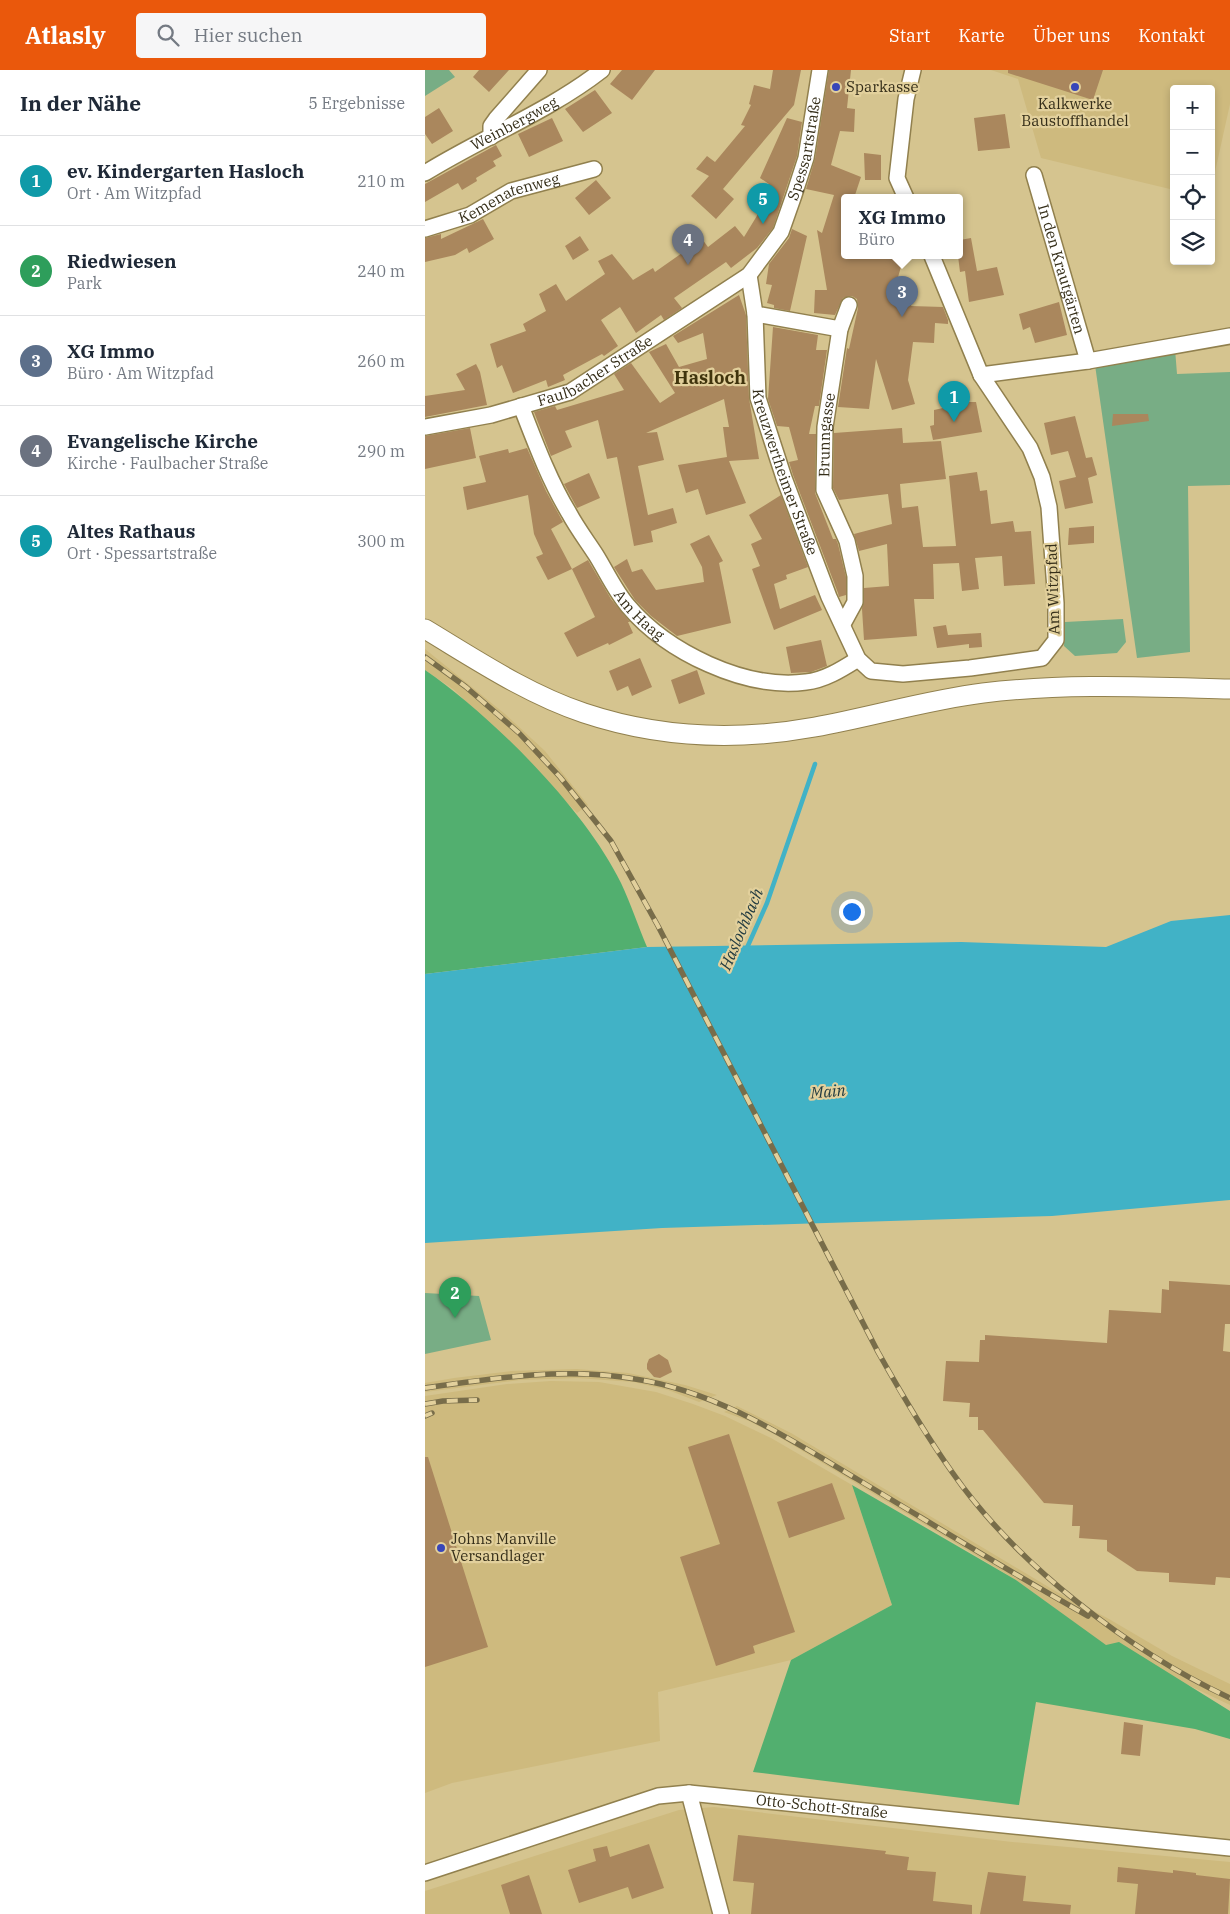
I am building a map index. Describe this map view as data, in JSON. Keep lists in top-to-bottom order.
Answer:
{
  "streets": {
    "street": [
      "Weinbergweg",
      "Spessartstraße",
      "Kemenatenweg",
      "In den Krautgärten",
      "Faulbacher Straße",
      "Brunngasse",
      "Kreuzwertheimer Straße",
      "Am Witzpfad",
      "Am Haag",
      "Otto-Schott-Straße"
    ]
  },
  "crossings": [
    ["Spessartstraße", "Faulbacher Straße"],
    ["Spessartstraße", "Kreuzwertheimer Straße"],
    ["Faulbacher Straße", "Kreuzwertheimer Straße"],
    ["Faulbacher Straße", "Am Haag"],
    ["Brunngasse", "Kreuzwertheimer Straße"],
    ["Kreuzwertheimer Straße", "Am Witzpfad"],
    ["Kreuzwertheimer Straße", "Am Haag"],
    ["Am Witzpfad", "Am Haag"]
  ],
  "districts": ["Hasloch"],
  "water": ["Haslochbach", "Main"],
  "places": ["Sparkasse", "Kalkwerke Baustoffhandel", "Johns Manville Versandlager"],
  "page": {
    "header": "Atlasly",
    "search": "Hier suchen",
    "nav": [
      "Start",
      "Karte",
      "Über uns",
      "Kontakt"
    ],
    "heading": ["In der Nähe", "5 Ergebnisse"],
    "map_buttons": ["+", "−"],
    "list": [
      {
        "mark": "1",
        "name": "ev. Kindergarten Hasloch",
        "note": "Ort · Am Witzpfad",
        "value": "210 m"
      },
      {
        "mark": "2",
        "name": "Riedwiesen",
        "note": "Park",
        "value": "240 m"
      },
      {
        "mark": "3",
        "name": "XG Immo",
        "note": "Büro · Am Witzpfad",
        "value": "260 m"
      },
      {
        "mark": "4",
        "name": "Evangelische Kirche",
        "note": "Kirche · Faulbacher Straße",
        "value": "290 m"
      },
      {
        "mark": "5",
        "name": "Altes Rathaus",
        "note": "Ort · Spessartstraße",
        "value": "300 m"
      }
    ],
    "pins": [
      "5",
      "4",
      "3",
      "1",
      "2"
    ],
    "popup": ["XG Immo", "Büro"]
  }
}
